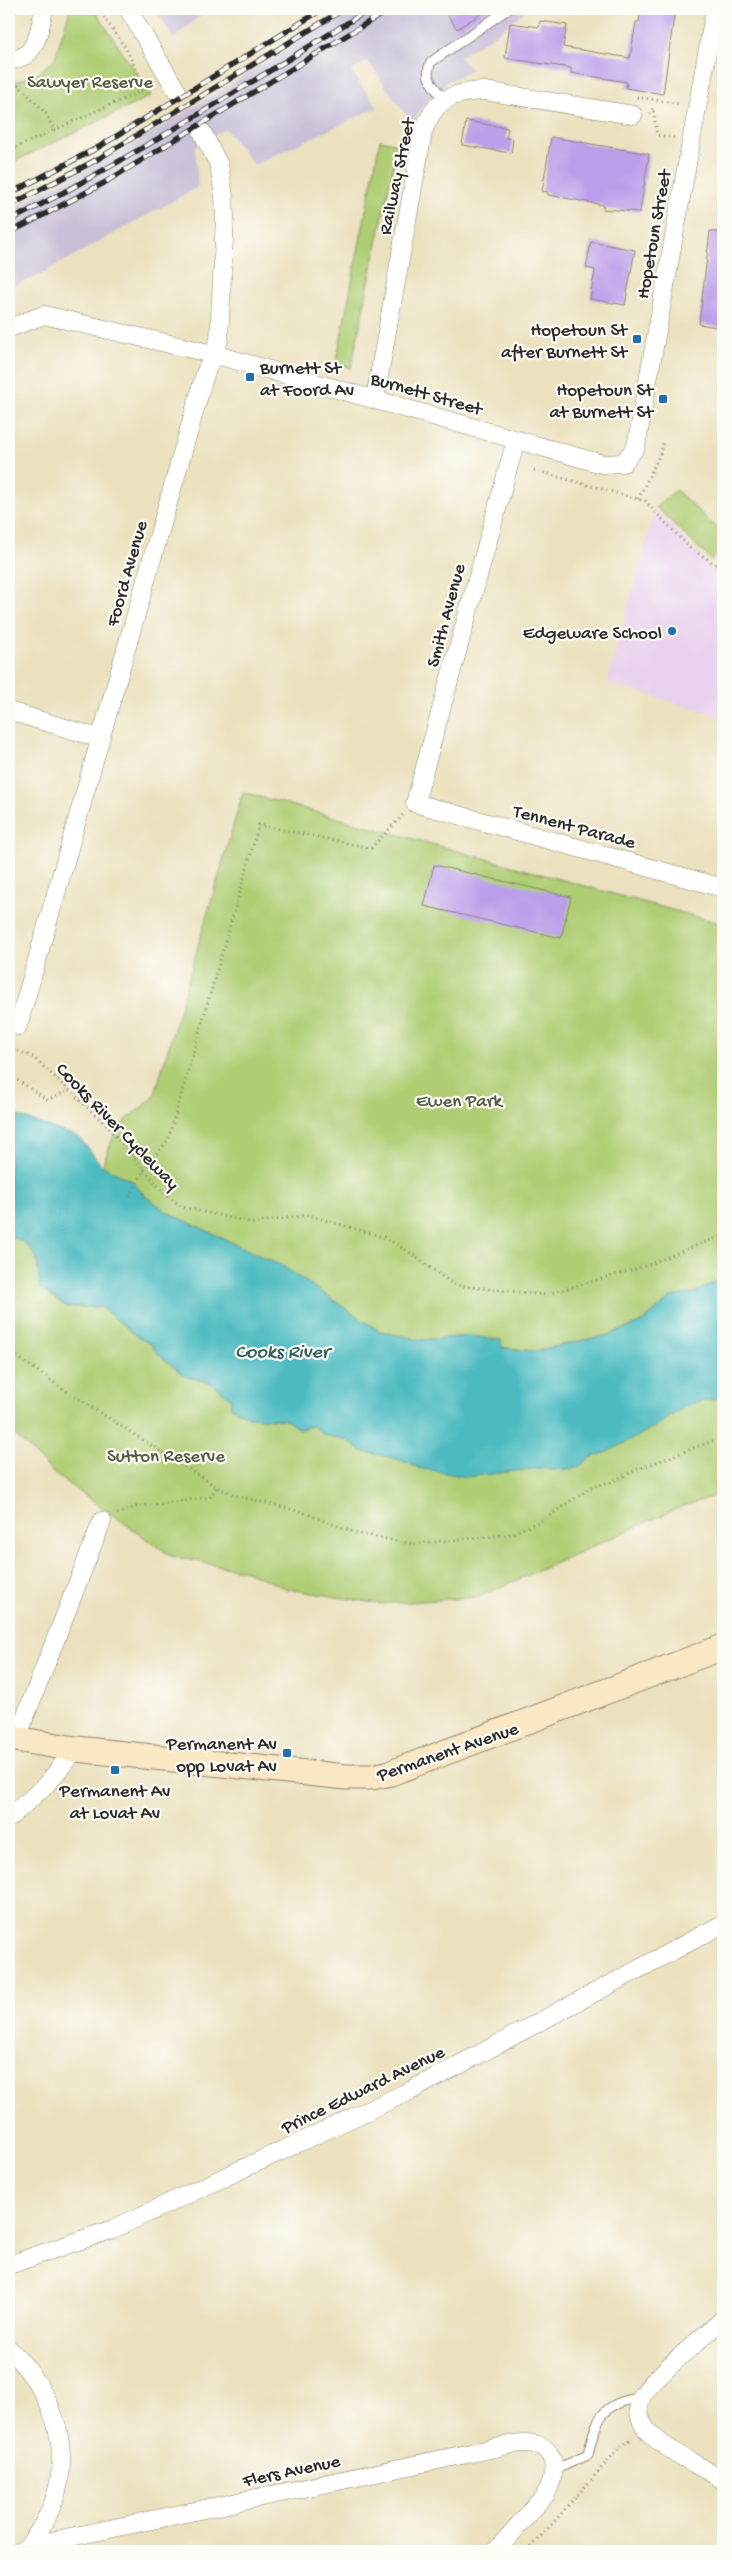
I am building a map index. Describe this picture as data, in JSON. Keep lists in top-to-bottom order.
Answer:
{
  "streets": {
    "main road": ["Permanent Avenue"],
    "street": [
      "Railway Street",
      "Hopetoun Street",
      "Burnett Street",
      "Foord Avenue",
      "Smith Avenue",
      "Tennent Parade",
      "Prince Edward Avenue",
      "Flers Avenue"
    ],
    "path": ["Cooks River Cycleway"]
  },
  "crossings": [
    ["Railway Street", "Burnett Street"],
    ["Hopetoun Street", "Burnett Street"],
    ["Burnett Street", "Foord Avenue"],
    ["Burnett Street", "Smith Avenue"],
    ["Smith Avenue", "Tennent Parade"]
  ],
  "water": ["Cooks River"],
  "parks": ["Sawyer Reserve", "Ewen Park", "Sutton Reserve"],
  "places": {
    "transit": [
      "Hopetoun St after Burnett St",
      "Burnett St at Foord Av",
      "Hopetoun St at Burnett St",
      "Permanent Av opp Lovat Av",
      "Permanent Av at Lovat Av"
    ],
    "other": ["Edgeware School"]
  }
}
